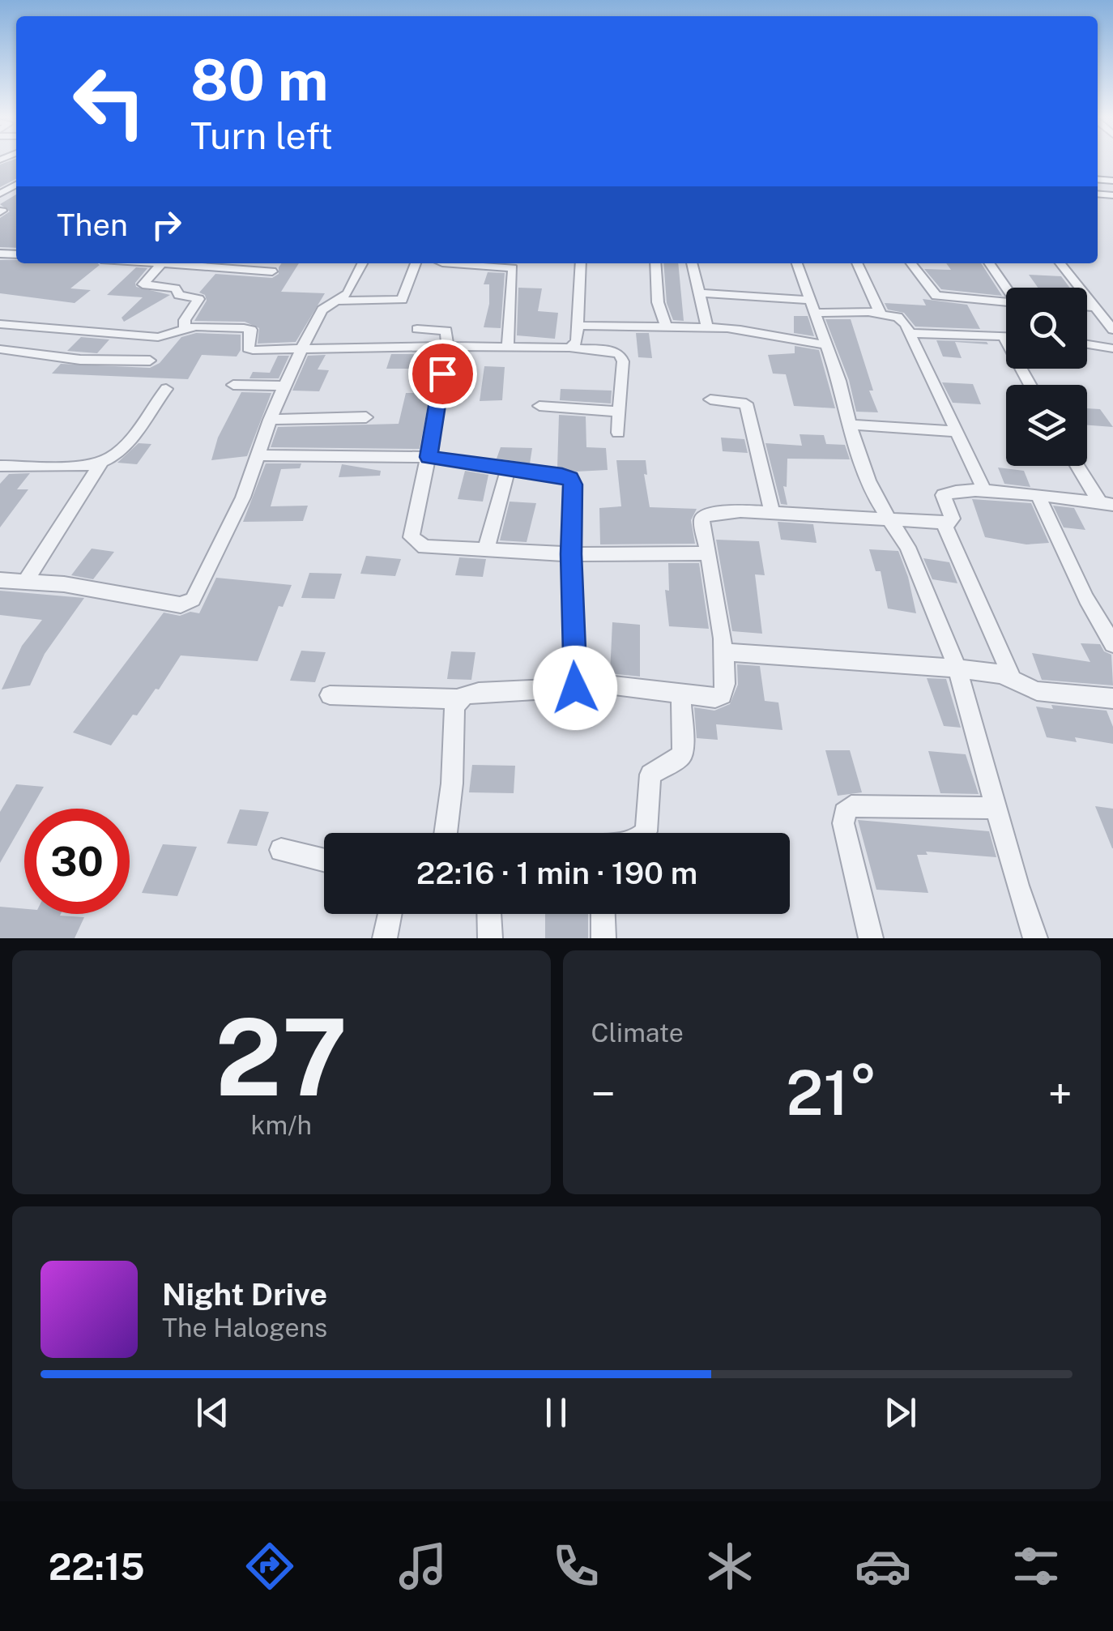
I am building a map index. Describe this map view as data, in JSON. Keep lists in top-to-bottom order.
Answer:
{
  "page": {
    "turn": ["80 m", "Turn left"],
    "then": "Then",
    "limit": "30",
    "trip": "22:16 · 1 min · 190 m",
    "tile": [
      ["27", "km/h"],
      "Climate"
    ],
    "heat": ["−", "21°", "+"],
    "song": ["Night Drive", "The Halogens"],
    "tabs": "22:15"
  }
}
